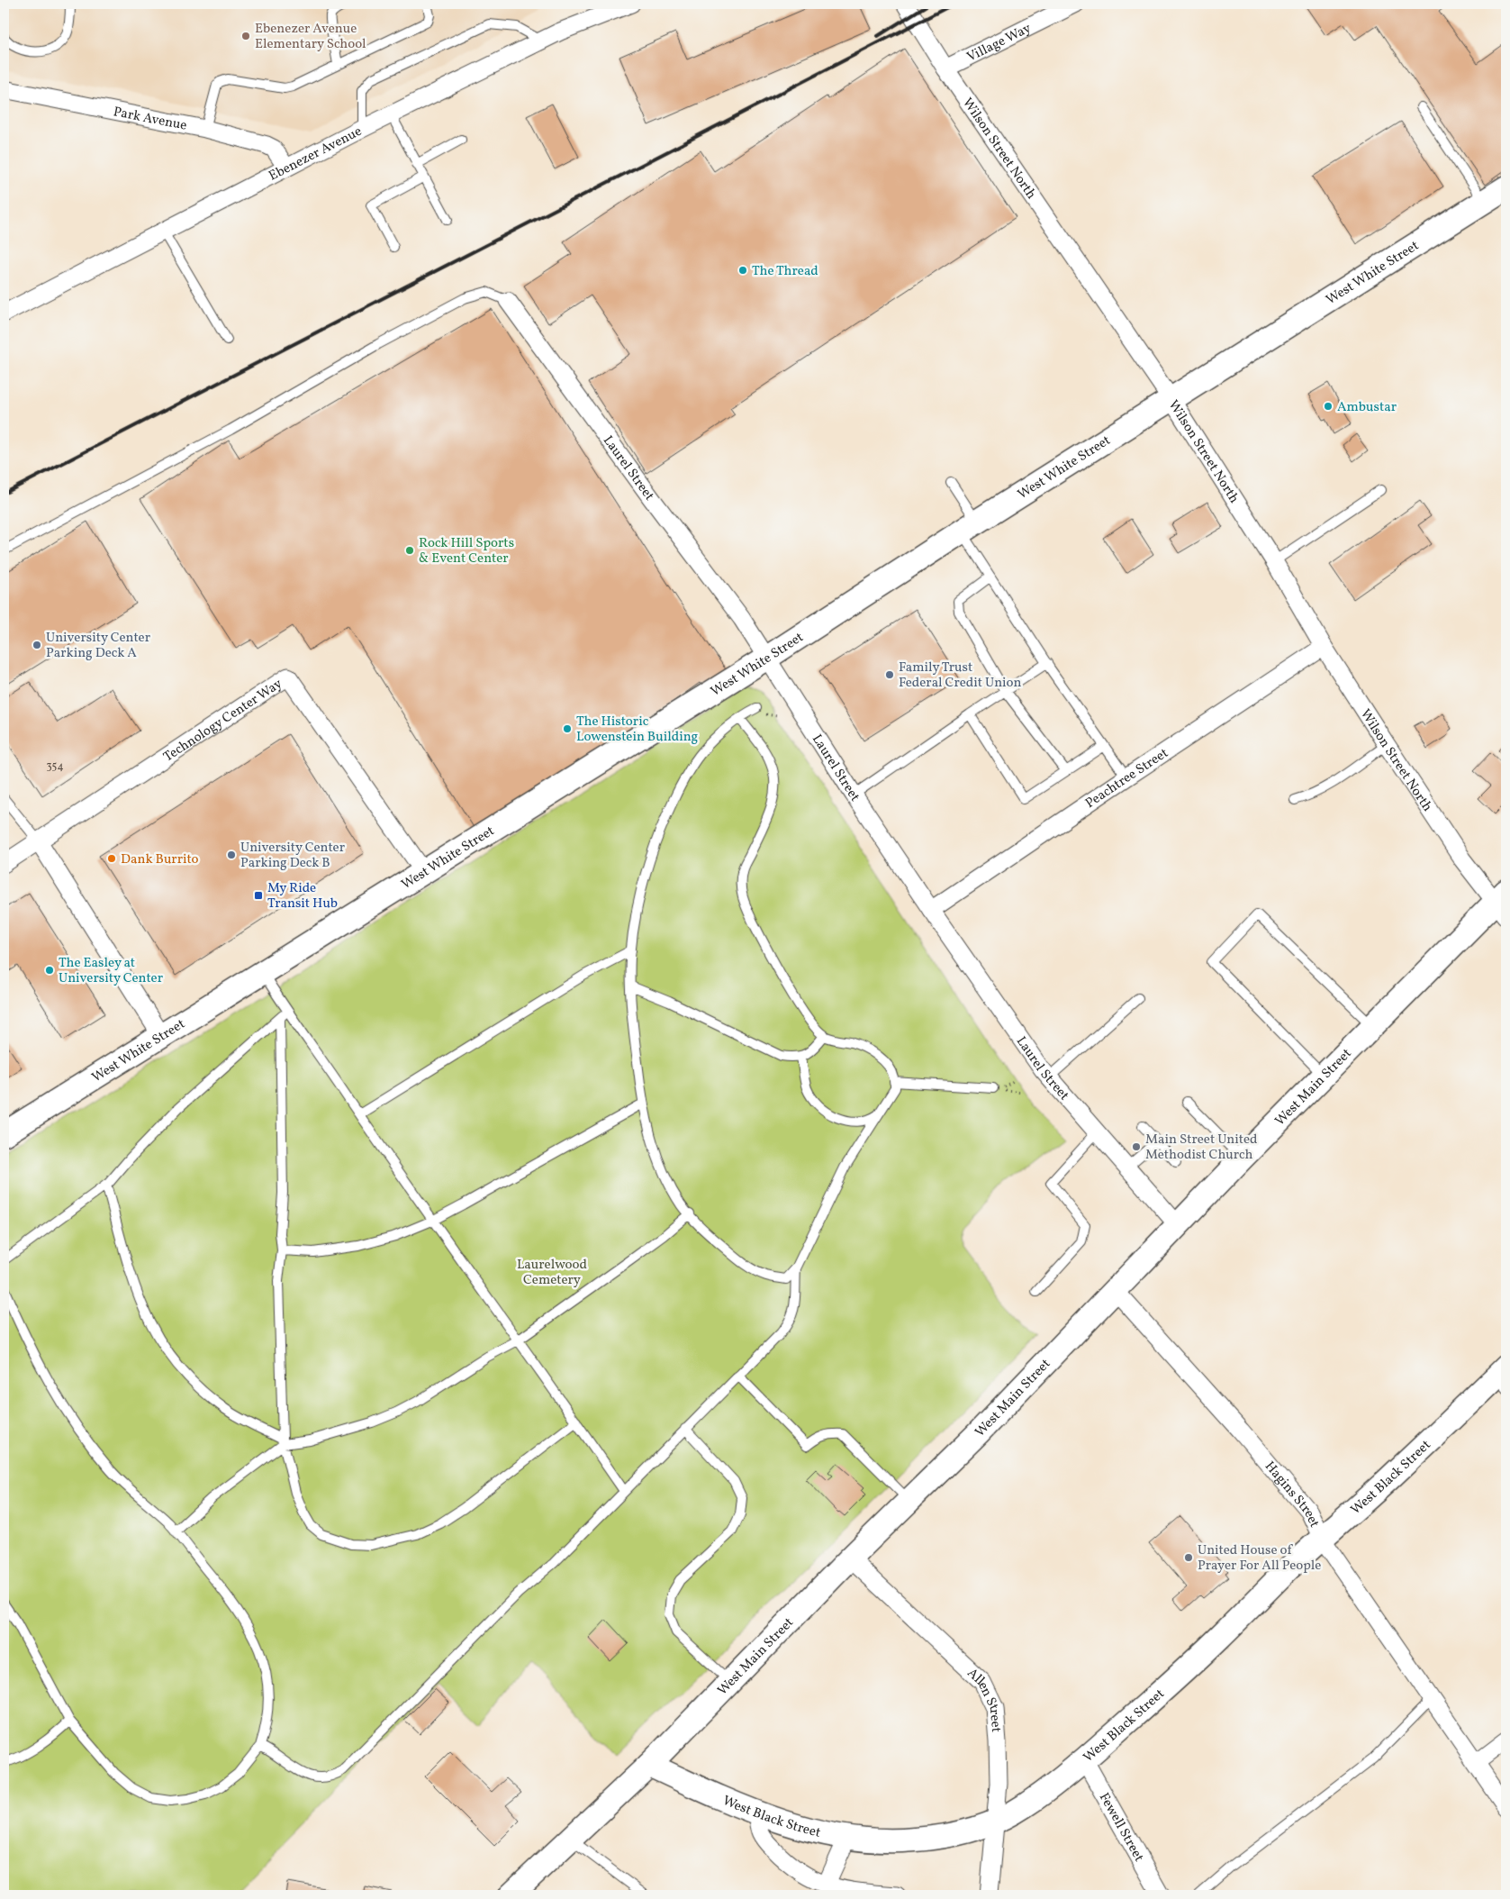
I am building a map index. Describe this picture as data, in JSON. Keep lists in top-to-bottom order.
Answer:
{
  "streets": {
    "street": [
      "Village Way",
      "Park Avenue",
      "Wilson Street North",
      "Ebenezer Avenue",
      "West White Street",
      "Laurel Street",
      "Technology Center Way",
      "Peachtree Street",
      "West Main Street",
      "West Black Street",
      "Hagins Street",
      "Allen Street",
      "Fewell Street"
    ]
  },
  "crossings": [
    ["Village Way", "Wilson Street North"],
    ["Park Avenue", "Ebenezer Avenue"],
    ["Wilson Street North", "West White Street"],
    ["Wilson Street North", "Peachtree Street"],
    ["Wilson Street North", "West Main Street"],
    ["West White Street", "Laurel Street"],
    ["West White Street", "Technology Center Way"],
    ["Laurel Street", "Peachtree Street"],
    ["Laurel Street", "West Main Street"],
    ["West Main Street", "West Black Street"],
    ["West Main Street", "Hagins Street"],
    ["West Main Street", "Allen Street"],
    ["West Black Street", "Hagins Street"],
    ["West Black Street", "Allen Street"],
    ["West Black Street", "Fewell Street"]
  ],
  "parks": ["Laurelwood Cemetery"],
  "places": {
    "other": [
      "Ebenezer Avenue Elementary School",
      "The Thread",
      "Ambustar",
      "Rock Hill Sports & Event Center",
      "University Center Parking Deck A",
      "Family Trust Federal Credit Union",
      "The Historic Lowenstein Building",
      "University Center Parking Deck B",
      "Dank Burrito",
      "The Easley at University Center",
      "Main Street United Methodist Church",
      "United House of Prayer For All People"
    ],
    "transit": ["My Ride Transit Hub"]
  },
  "house_numbers": ["354"]
}
